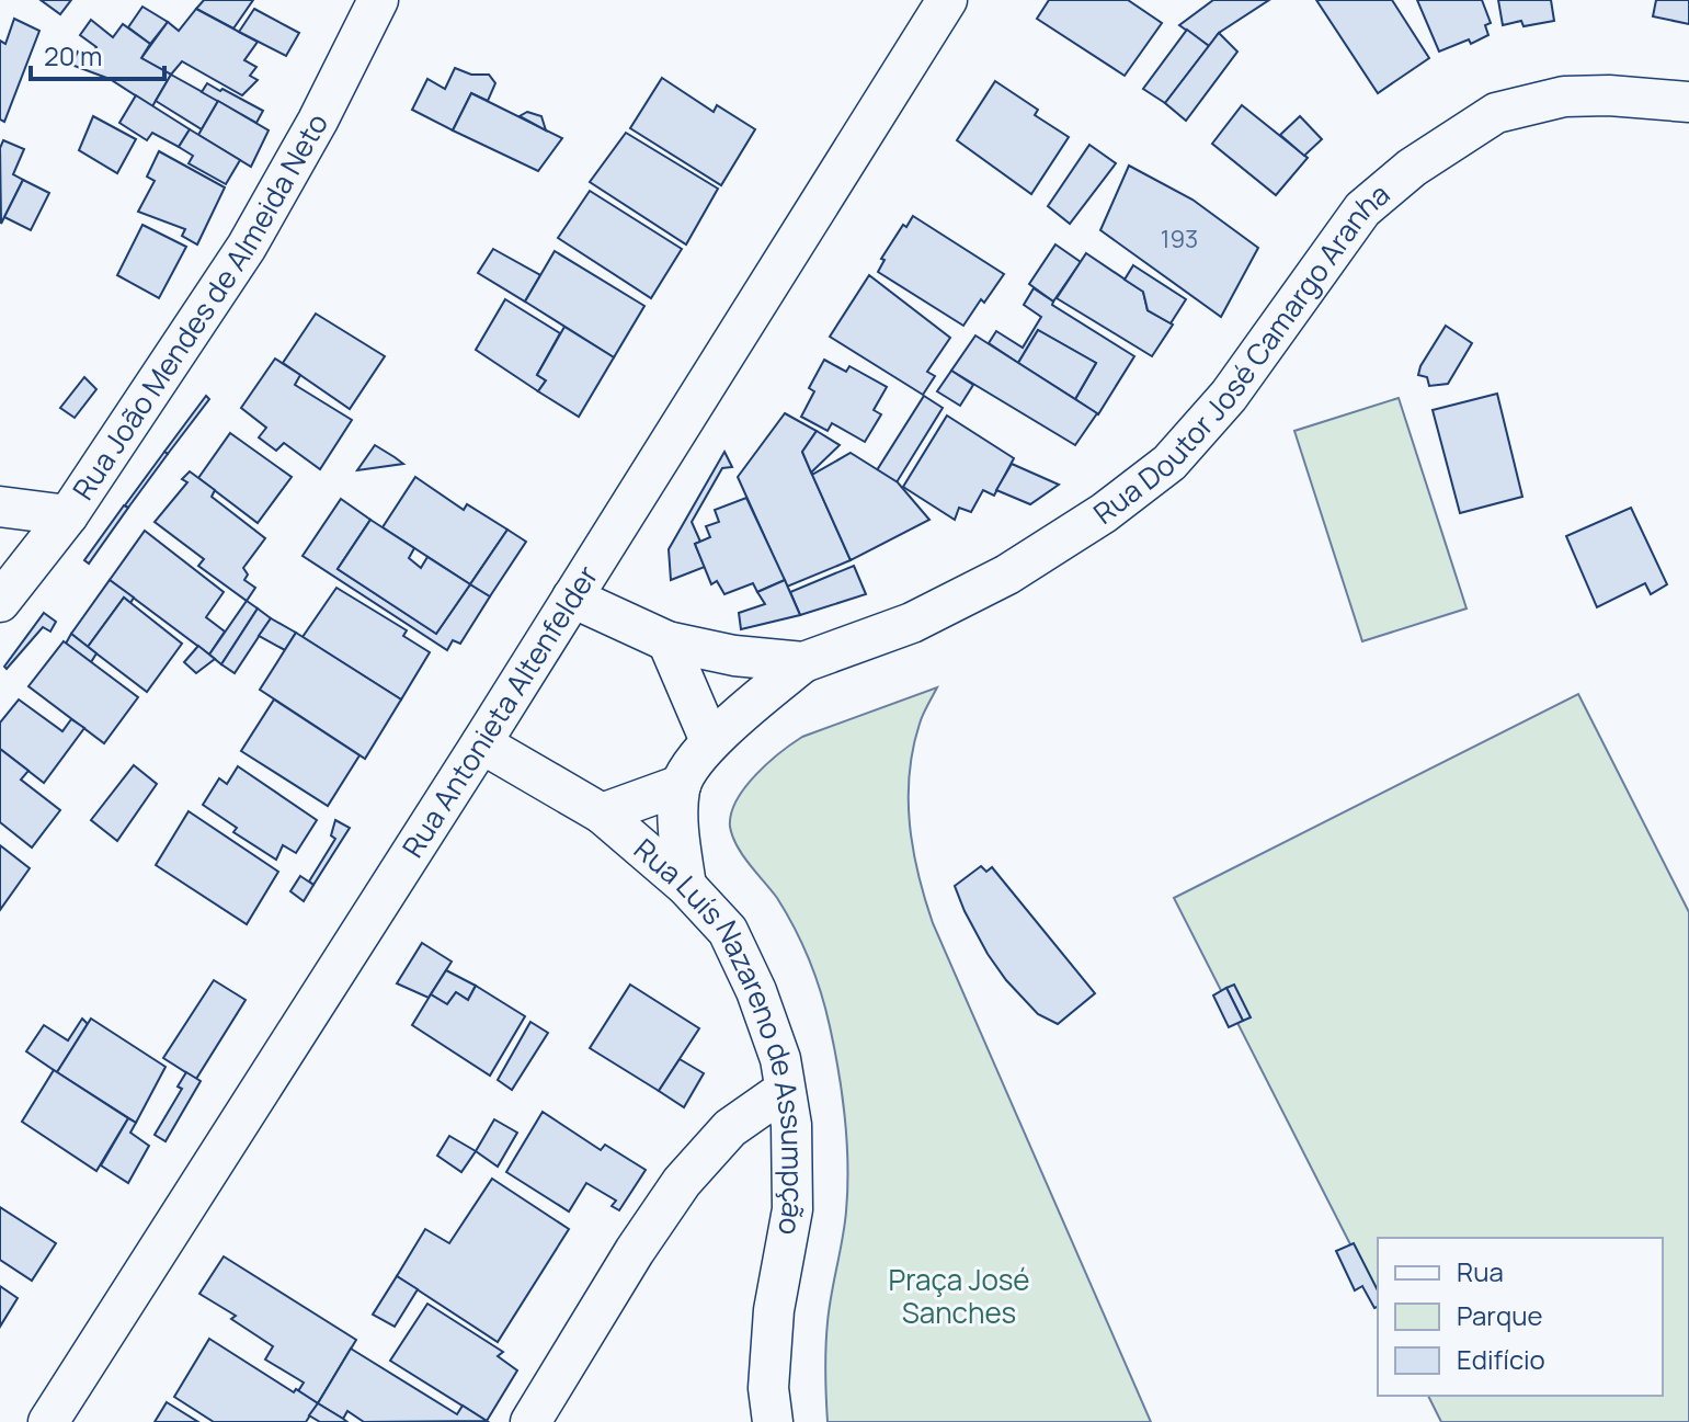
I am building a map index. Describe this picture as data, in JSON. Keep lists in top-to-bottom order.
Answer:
{
  "streets": {
    "street": [
      "Rua João Mendes de Almeida Neto",
      "Rua Doutor José Camargo Aranha",
      "Rua Antonieta Altenfelder",
      "Rua Luís Nazareno de Assumpção"
    ]
  },
  "crossings": [
    ["Rua Doutor José Camargo Aranha", "Rua Antonieta Altenfelder"],
    ["Rua Antonieta Altenfelder", "Rua Luís Nazareno de Assumpção"]
  ],
  "parks": ["Praça José Sanches"],
  "house_numbers": ["193"],
  "legend": ["Rua", "Parque", "Edifício"],
  "scale_bar": "20 m"
}
